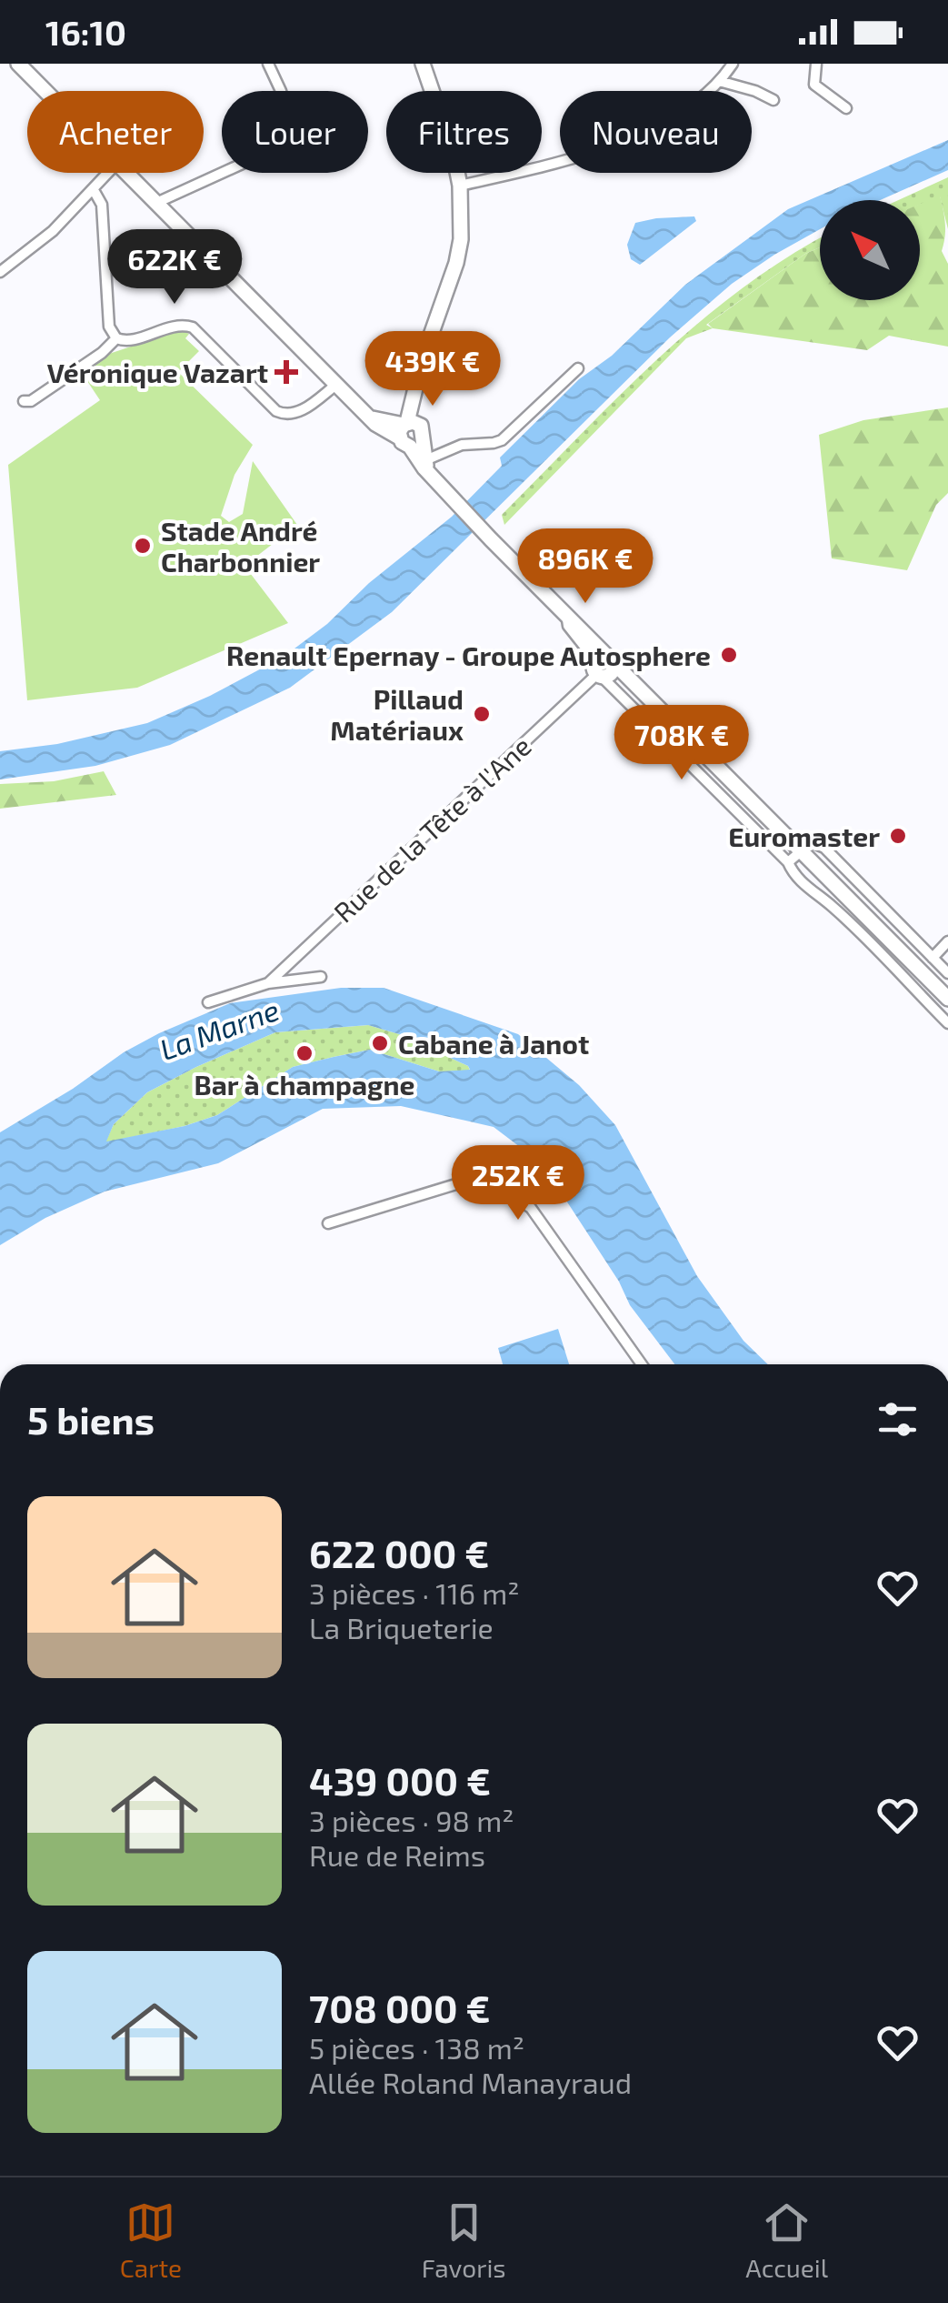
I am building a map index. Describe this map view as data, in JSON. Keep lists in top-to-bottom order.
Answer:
{
  "streets": {
    "street": ["Rue de la Tête à l'Ane"]
  },
  "water": ["La Marne"],
  "places": {
    "health": ["Véronique Vazart"],
    "other": [
      "Stade André Charbonnier",
      "Renault Epernay - Groupe Autosphere",
      "Pillaud Matériaux",
      "Euromaster",
      "Cabane à Janot",
      "Bar à champagne"
    ]
  },
  "north": "top left",
  "page": {
    "status": "16:10",
    "chip": [
      "Acheter",
      "Louer",
      "Filtres",
      "Nouveau"
    ],
    "price": [
      "622K €",
      "439K €",
      "896K €",
      "708K €",
      "252K €"
    ],
    "heading": "5 biens",
    "list": [
      {
        "name": "622 000 €",
        "note": "3 pièces · 116 m² · La Briqueterie"
      },
      {
        "name": "439 000 €",
        "note": "3 pièces · 98 m² · Rue de Reims"
      },
      {
        "name": "708 000 €",
        "note": "5 pièces · 138 m² · Allée Roland Manayraud"
      }
    ],
    "tabs": ["Carte", "Favoris", "Accueil"]
  }
}
